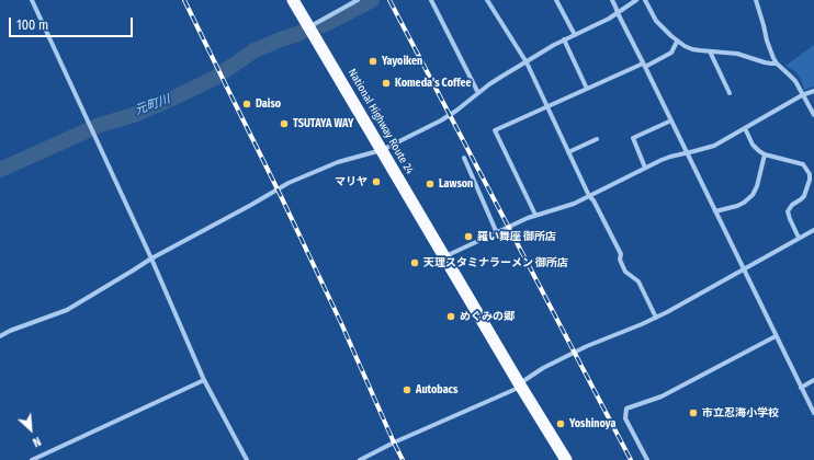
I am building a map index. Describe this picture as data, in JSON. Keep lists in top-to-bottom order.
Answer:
{
  "streets": {
    "highway": ["National Highway Route 24"]
  },
  "water": ["元町川"],
  "places": [
    "Yayoiken",
    "Komeda's Coffee",
    "Daiso",
    "TSUTAYA WAY",
    "マリヤ",
    "Lawson",
    "羅い舞座 御所店",
    "天理スタミナラーメン 御所店",
    "めぐみの郷",
    "Autobacs",
    "市立忍海小学校",
    "Yoshinoya"
  ],
  "scale_bar": "100 m",
  "north": "bottom right"
}
